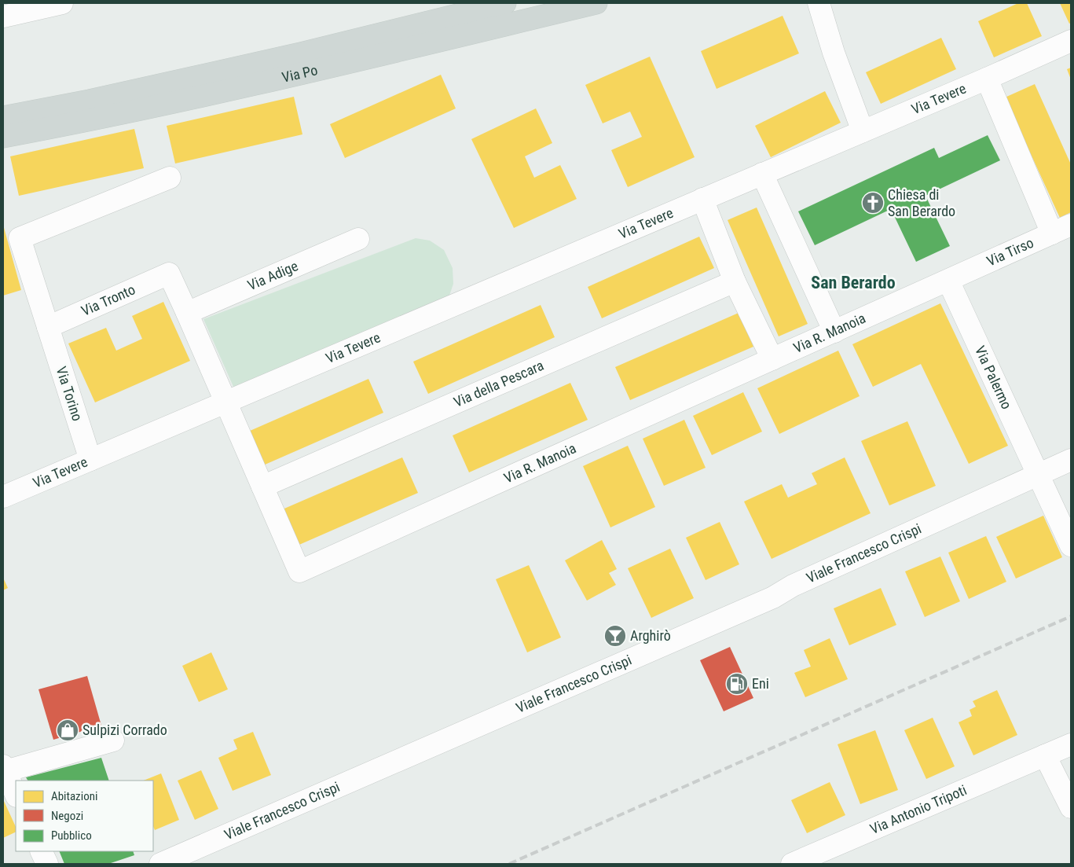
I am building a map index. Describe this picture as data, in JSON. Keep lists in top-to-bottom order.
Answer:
{
  "streets": {
    "main road": ["Via Po"],
    "street": [
      "Via Tevere",
      "Via Tirso",
      "Via Adige",
      "Via Tronto",
      "Via R. Manoia",
      "Via Palermo",
      "Via della Pescara",
      "Via Torino",
      "Viale Francesco Crispi",
      "Via Antonio Tripoti"
    ]
  },
  "crossings": [
    ["Via Tevere", "Via R. Manoia"],
    ["Via Tevere", "Via Torino"],
    ["Via Tirso", "Via R. Manoia"],
    ["Via Tirso", "Via Palermo"],
    ["Via Adige", "Via R. Manoia"],
    ["Via Tronto", "Via R. Manoia"],
    ["Via Tronto", "Via Torino"],
    ["Via R. Manoia", "Via Palermo"],
    ["Via R. Manoia", "Via della Pescara"],
    ["Via Palermo", "Viale Francesco Crispi"]
  ],
  "districts": ["San Berardo"],
  "places": {
    "church": ["Chiesa di San Berardo"],
    "bar": ["Arghirò"],
    "fuel station": ["Eni"],
    "shop": ["Sulpizi Corrado"]
  },
  "legend": ["Abitazioni", "Negozi", "Pubblico"]
}
